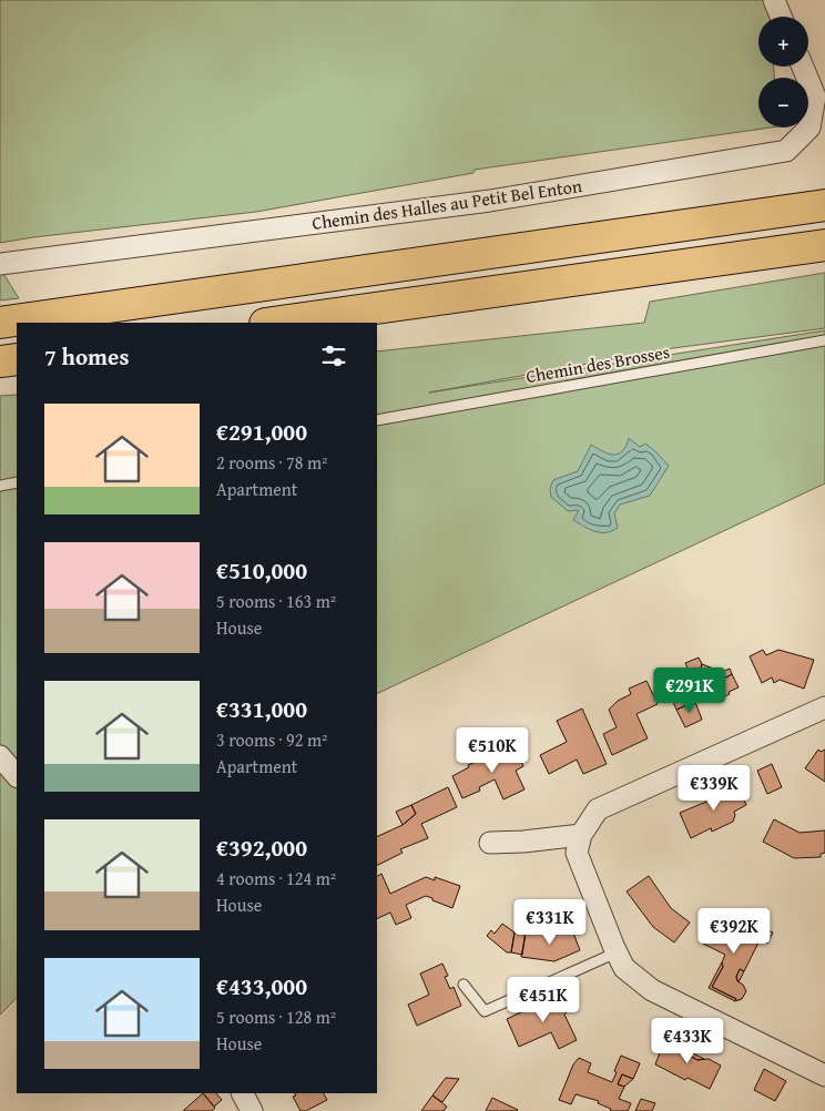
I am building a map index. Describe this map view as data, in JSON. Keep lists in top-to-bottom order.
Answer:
{
  "streets": {
    "street": ["Chemin des Halles au Petit Bel Enton"],
    "lane": ["Chemin des Brosses"]
  },
  "page": {
    "map_buttons": ["+", "−"],
    "heading": "7 homes",
    "list": [
      {
        "name": "€291,000",
        "note": "2 rooms · 78 m² · Apartment"
      },
      {
        "name": "€510,000",
        "note": "5 rooms · 163 m² · House"
      },
      {
        "name": "€331,000",
        "note": "3 rooms · 92 m² · Apartment"
      },
      {
        "name": "€392,000",
        "note": "4 rooms · 124 m² · House"
      },
      {
        "name": "€433,000",
        "note": "5 rooms · 128 m² · House"
      }
    ],
    "price": [
      "€291K",
      "€510K",
      "€339K",
      "€331K",
      "€392K",
      "€451K",
      "€433K"
    ]
  }
}
